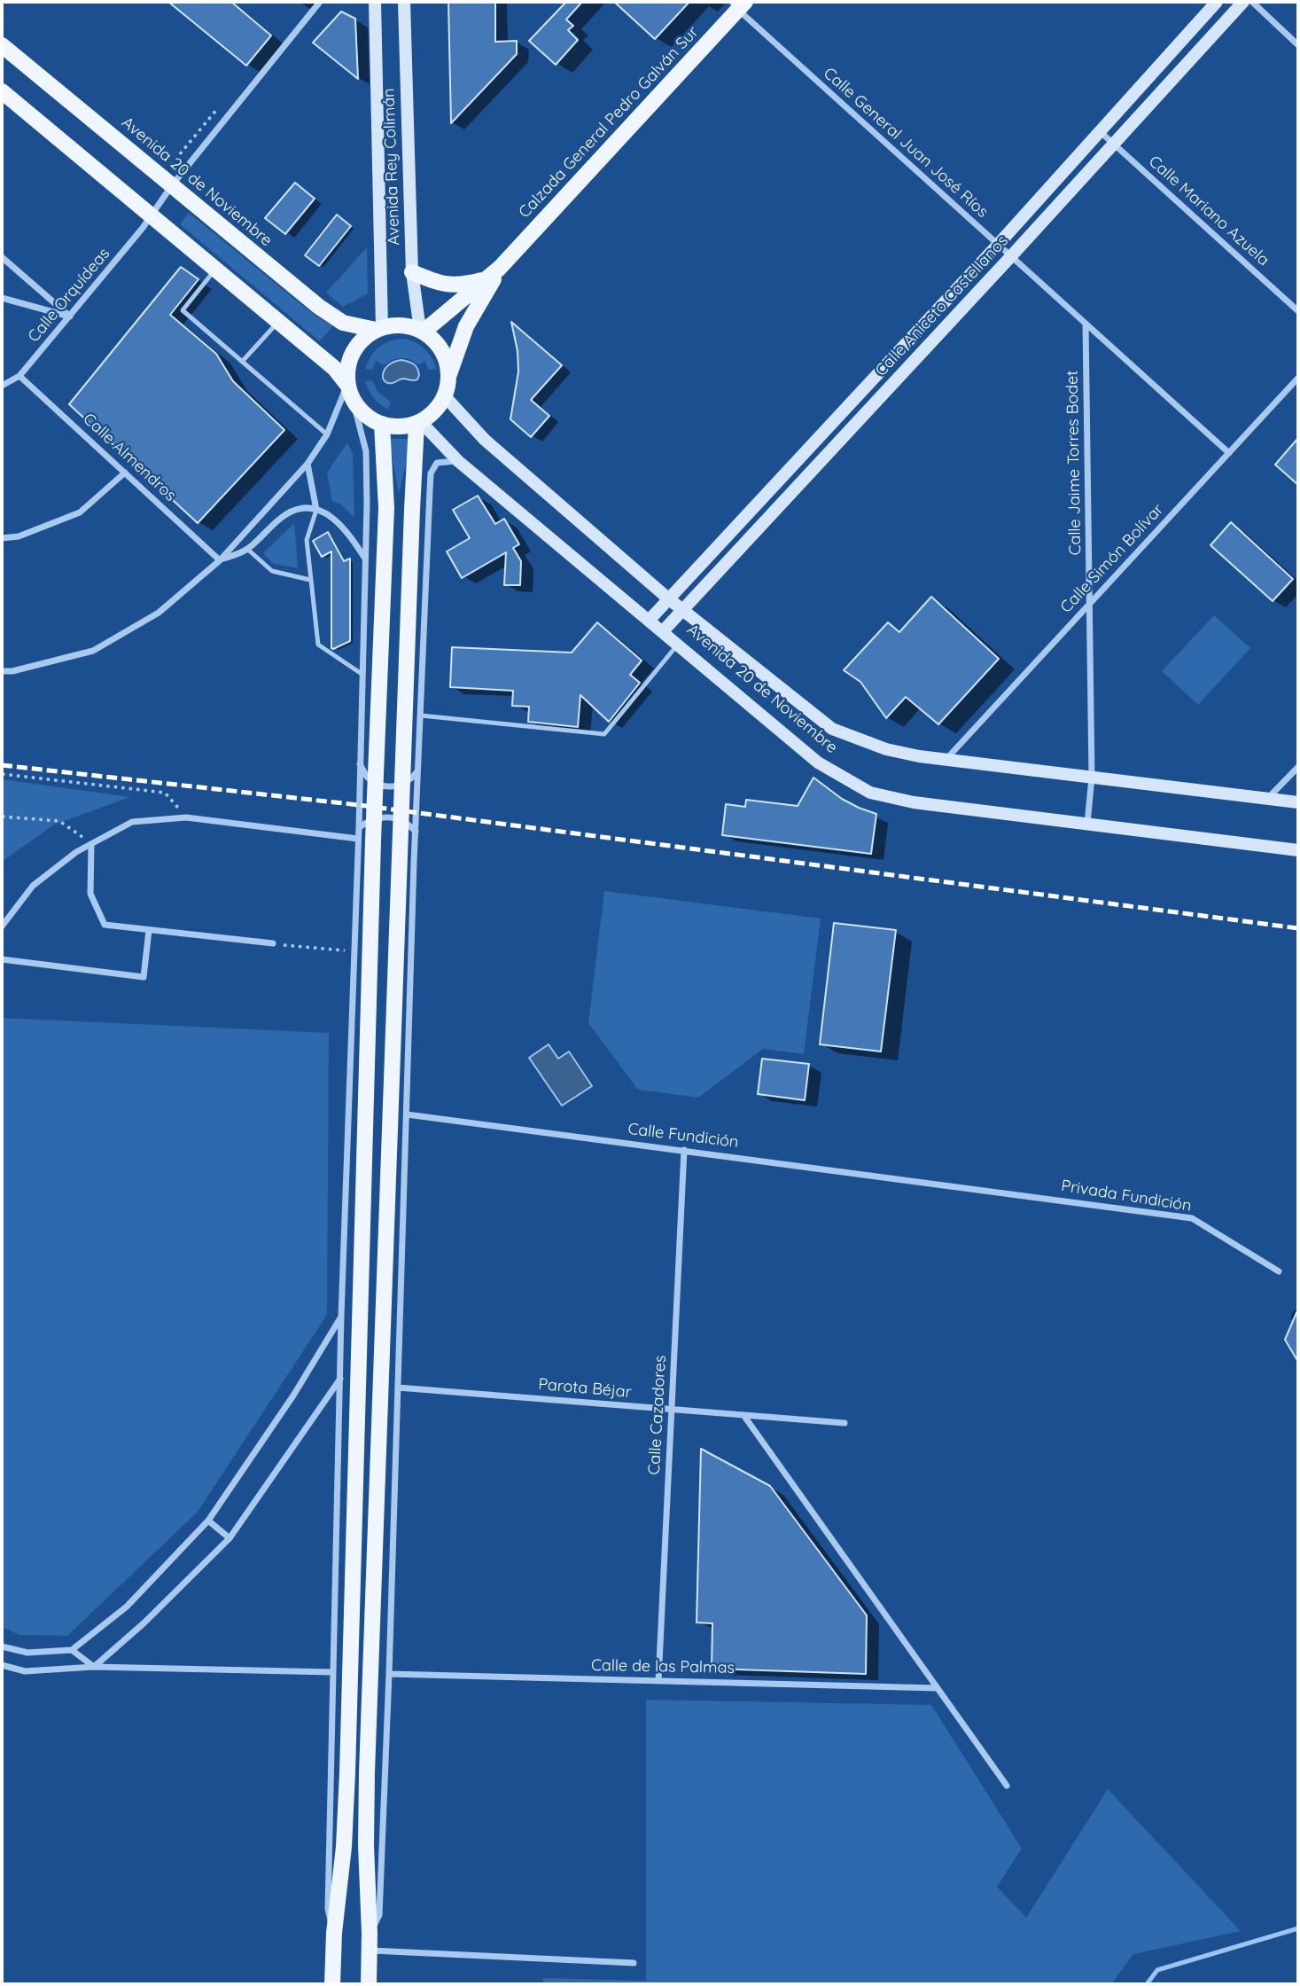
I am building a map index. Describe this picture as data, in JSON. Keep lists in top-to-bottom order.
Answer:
{
  "streets": {
    "main road": [
      "Calzada General Pedro Galván Sur",
      "Avenida Rey Colimán",
      "Avenida 20 de Noviembre",
      "Calle Aniceto Castellanos"
    ],
    "street": [
      "Calle General Juan José Ríos",
      "Calle Mariano Azuela",
      "Calle Orquídeas",
      "Calle Almendros",
      "Calle Jaime Torres Bodet",
      "Calle Simón Bolívar",
      "Calle Fundición",
      "Privada Fundición",
      "Parota Béjar",
      "Calle Cazadores",
      "Calle de las Palmas"
    ]
  },
  "crossings": [
    ["Calzada General Pedro Galván Sur", "Calle General Juan José Ríos"],
    ["Calzada General Pedro Galván Sur", "Avenida Rey Colimán"],
    ["Calzada General Pedro Galván Sur", "Avenida 20 de Noviembre"],
    ["Calle General Juan José Ríos", "Calle Aniceto Castellanos"],
    ["Calle General Juan José Ríos", "Calle Jaime Torres Bodet"],
    ["Calle General Juan José Ríos", "Calle Simón Bolívar"],
    ["Avenida Rey Colimán", "Avenida 20 de Noviembre"],
    ["Avenida 20 de Noviembre", "Calle Orquídeas"],
    ["Avenida 20 de Noviembre", "Calle Aniceto Castellanos"],
    ["Avenida 20 de Noviembre", "Calle Jaime Torres Bodet"],
    ["Avenida 20 de Noviembre", "Calle Simón Bolívar"],
    ["Calle Mariano Azuela", "Calle Aniceto Castellanos"],
    ["Calle Orquídeas", "Calle Almendros"],
    ["Calle Jaime Torres Bodet", "Calle Simón Bolívar"],
    ["Calle Fundición", "Privada Fundición"],
    ["Calle Fundición", "Calle Cazadores"],
    ["Parota Béjar", "Calle Cazadores"],
    ["Calle Cazadores", "Calle de las Palmas"]
  ]
}
